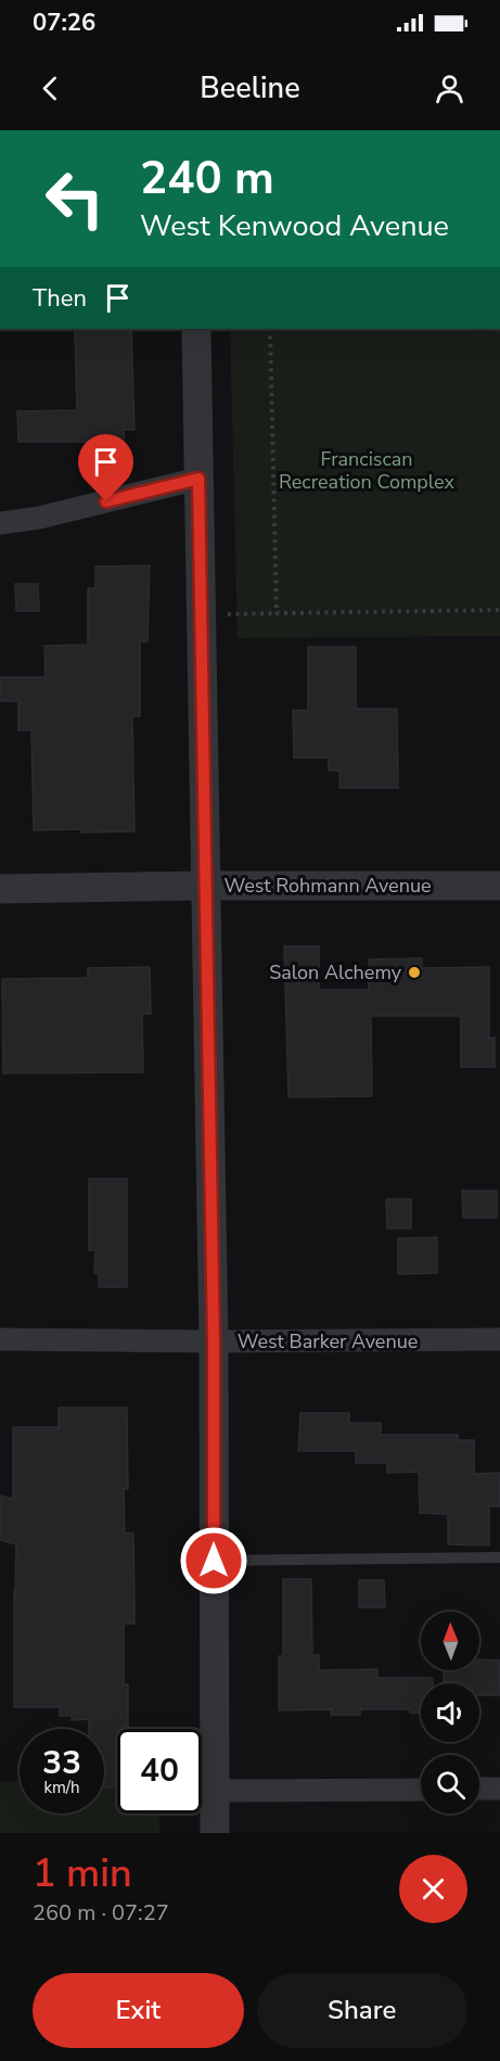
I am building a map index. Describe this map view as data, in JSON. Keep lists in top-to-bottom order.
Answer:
{
  "streets": {
    "street": ["West Rohmann Avenue", "West Barker Avenue"]
  },
  "parks": ["Franciscan Recreation Complex"],
  "places": ["Salon Alchemy"],
  "north": "top",
  "page": {
    "status": "07:26",
    "header": "Beeline",
    "turn": ["240 m", "West Kenwood Avenue"],
    "then": "Then",
    "speed": "33 km/h",
    "limit": "40",
    "heading": ["1 min", "260 m · 07:27"],
    "buttons": ["Exit", "Share"]
  }
}
